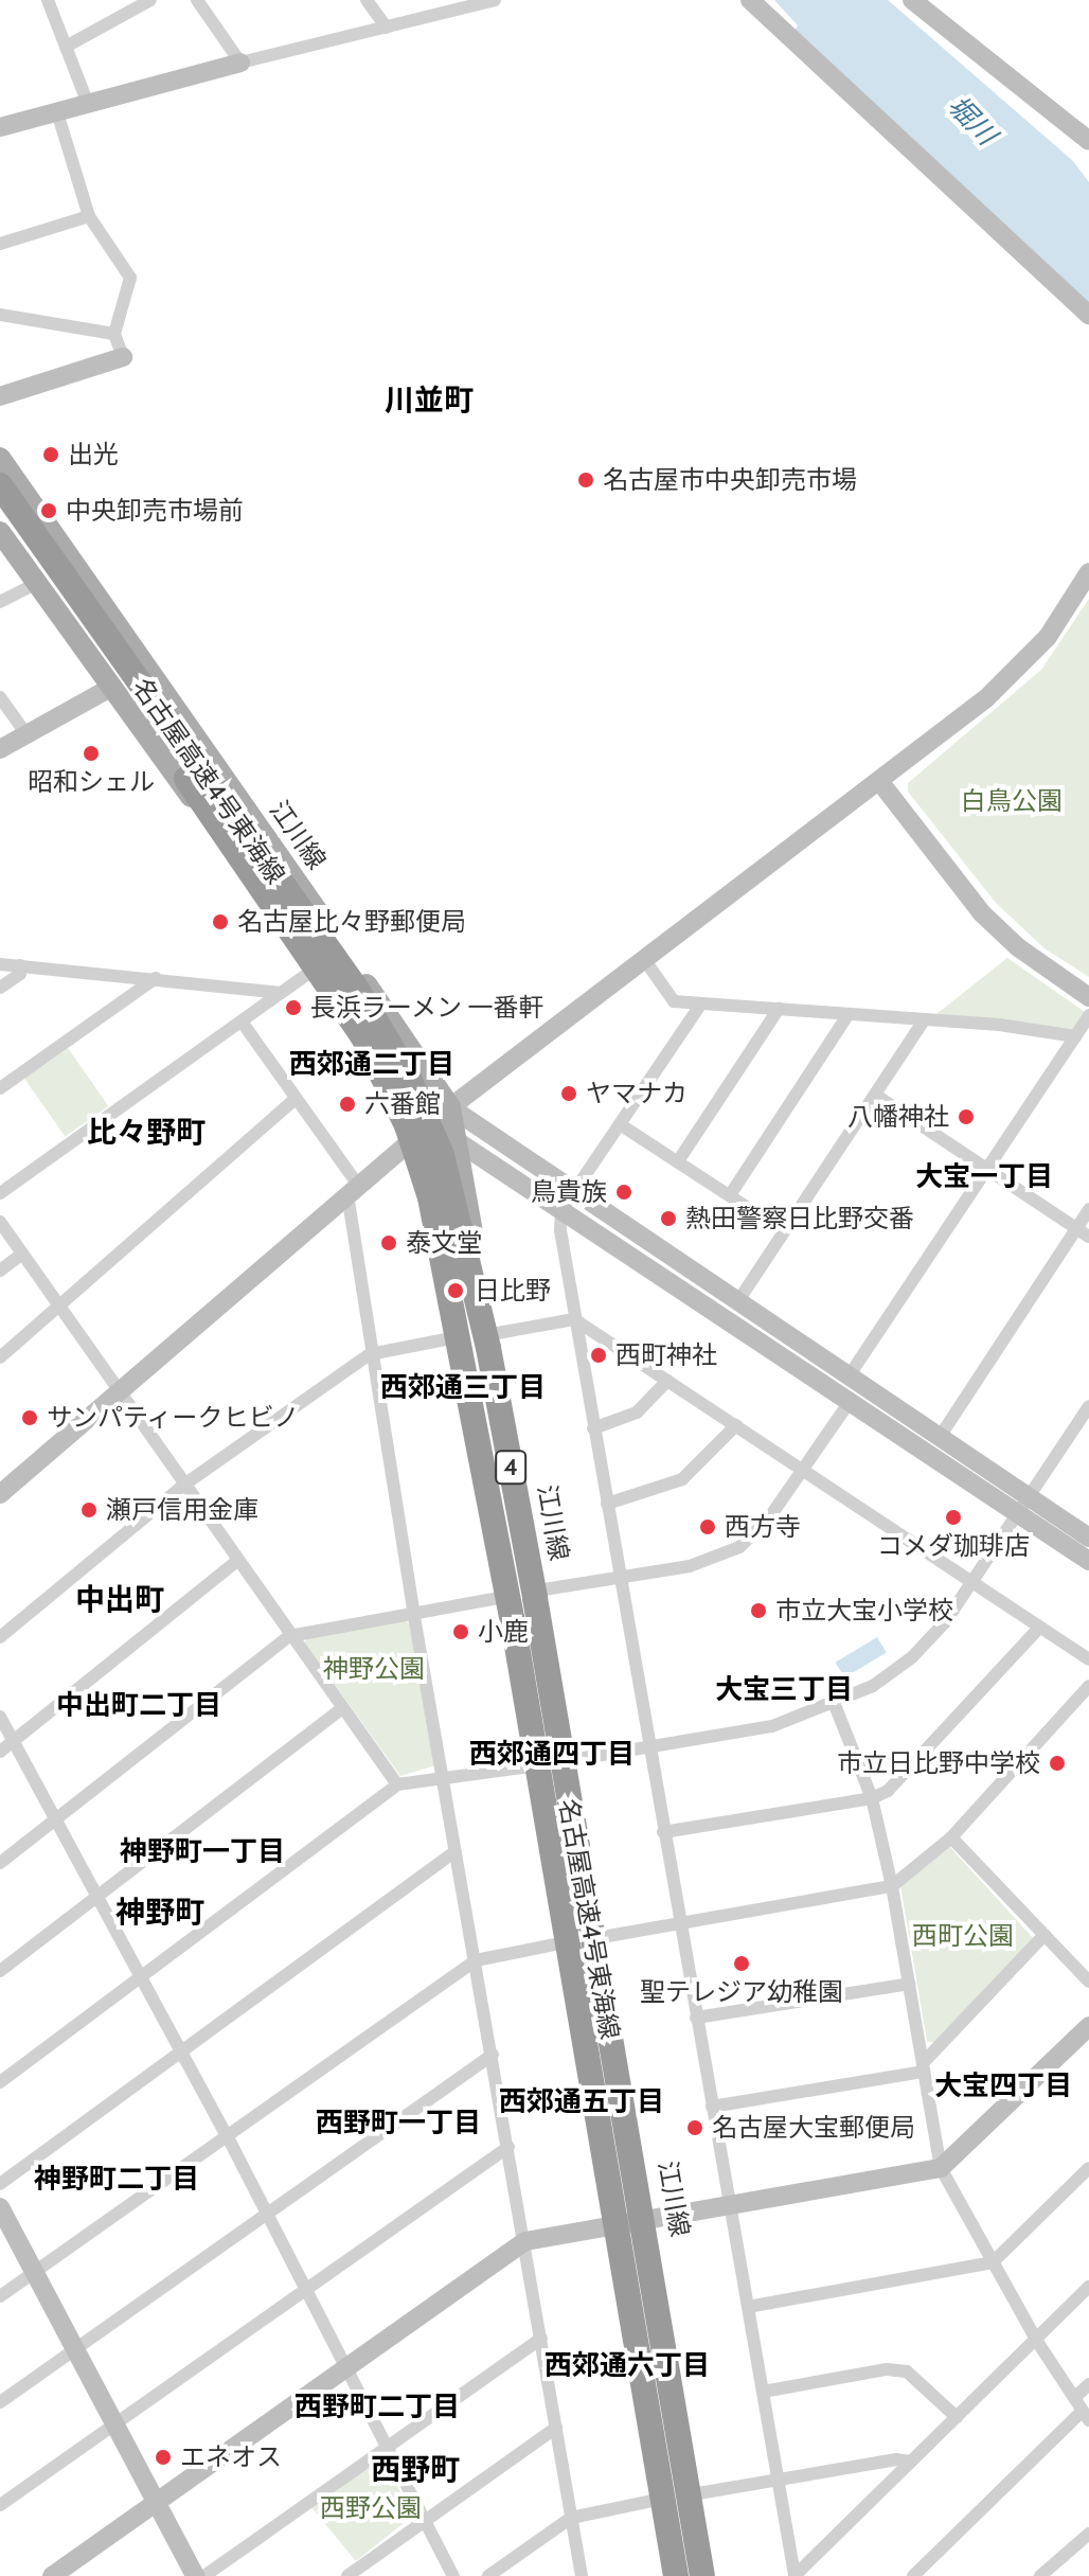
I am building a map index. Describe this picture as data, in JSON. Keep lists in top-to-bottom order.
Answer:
{
  "streets": {
    "highway": ["名古屋高速4号東海線", "4"],
    "main road": ["江川線"]
  },
  "districts": [
    "川並町",
    "西郊通二丁目",
    "比々野町",
    "大宝一丁目",
    "西郊通三丁目",
    "中出町",
    "大宝三丁目",
    "中出町二丁目",
    "西郊通四丁目",
    "神野町一丁目",
    "神野町",
    "大宝四丁目",
    "西郊通五丁目",
    "西野町一丁目",
    "神野町二丁目",
    "西郊通六丁目",
    "西野町二丁目",
    "西野町"
  ],
  "water": ["堀川"],
  "parks": [
    "白鳥公園",
    "神野公園",
    "西町公園",
    "西野公園"
  ],
  "places": [
    "出光",
    "名古屋市中央卸売市場",
    "中央卸売市場前",
    "昭和シェル",
    "名古屋比々野郵便局",
    "長浜ラーメン 一番軒",
    "ヤマナカ",
    "六番館",
    "八幡神社",
    "鳥貴族",
    "熱田警察日比野交番",
    "泰文堂",
    "日比野",
    "西町神社",
    "サンパティークヒビノ",
    "瀬戸信用金庫",
    "コメダ珈琲店",
    "西方寺",
    "市立大宝小学校",
    "小鹿",
    "市立日比野中学校",
    "聖テレジア幼稚園",
    "名古屋大宝郵便局",
    "エネオス"
  ]
}
